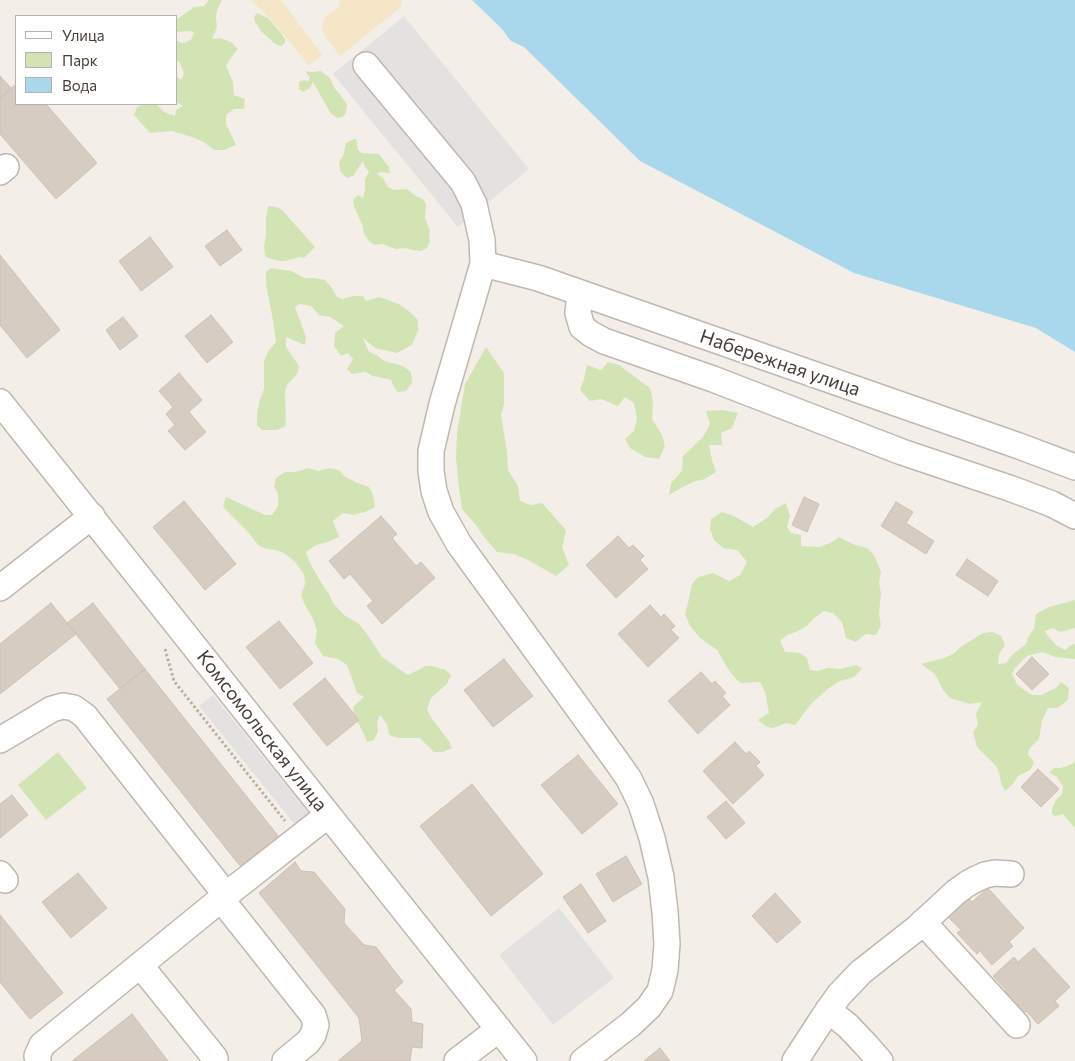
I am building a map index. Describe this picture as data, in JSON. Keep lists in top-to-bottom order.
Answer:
{
  "streets": {
    "street": ["Набережная улица", "Комсомольская улица"]
  },
  "legend": ["Улица", "Парк", "Вода"]
}
